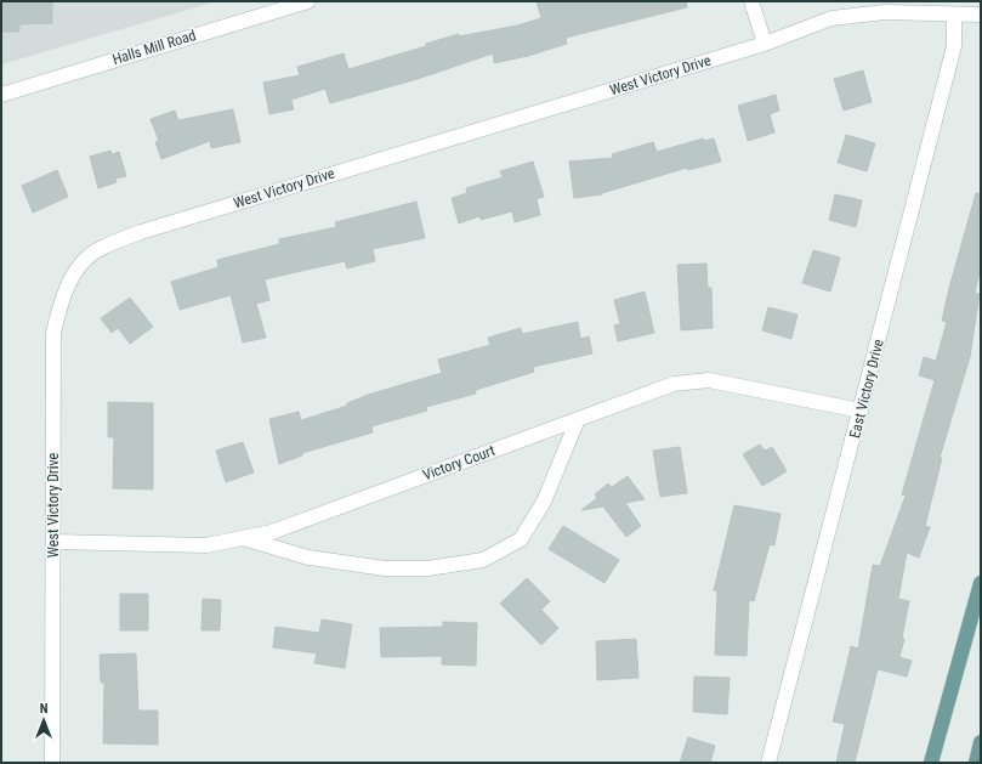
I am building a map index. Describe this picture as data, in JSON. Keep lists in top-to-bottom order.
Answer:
{
  "streets": {
    "street": [
      "Halls Mill Road",
      "West Victory Drive",
      "East Victory Drive",
      "Victory Court"
    ]
  },
  "crossings": [
    ["West Victory Drive", "East Victory Drive"],
    ["West Victory Drive", "Victory Court"],
    ["East Victory Drive", "Victory Court"]
  ],
  "north": "top"
}
